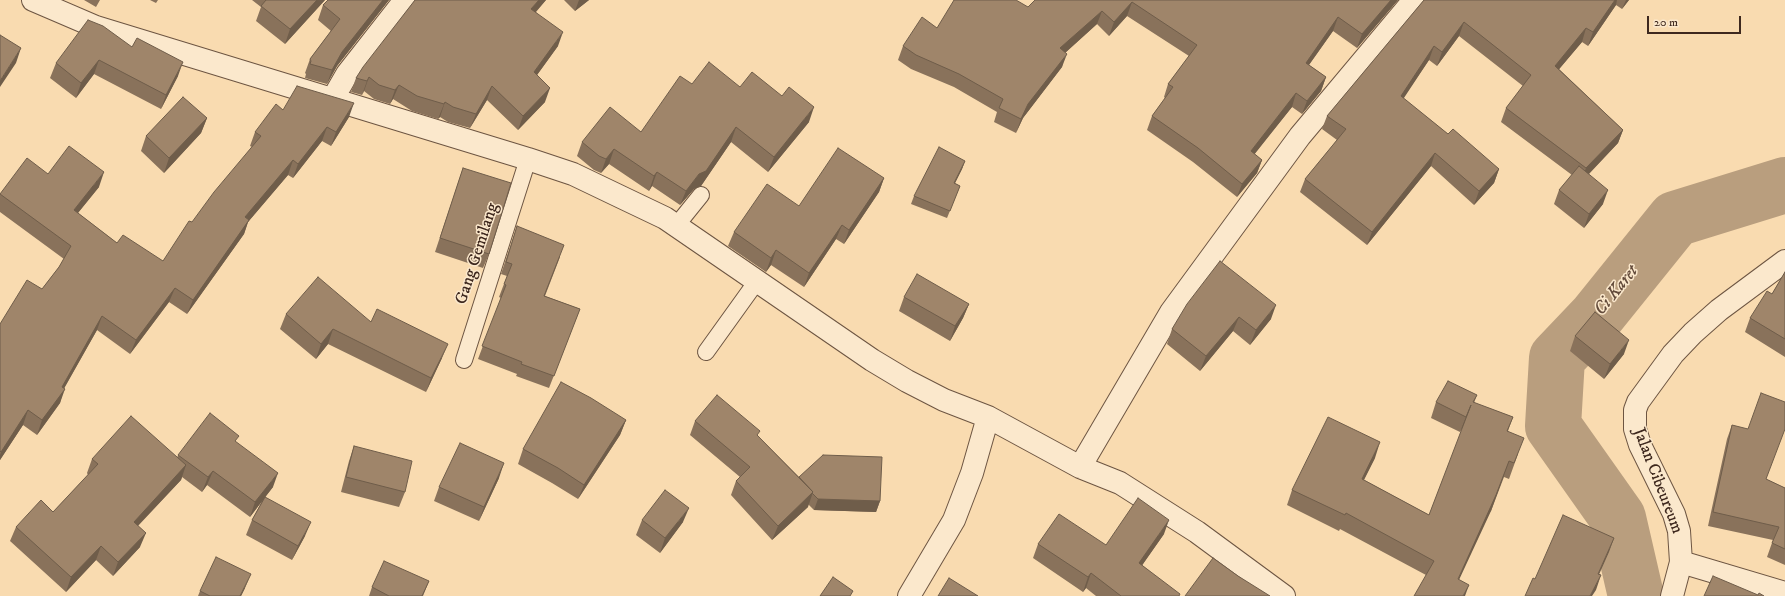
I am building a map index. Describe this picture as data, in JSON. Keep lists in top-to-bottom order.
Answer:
{
  "streets": {
    "street": ["Jalan Cibeureum"],
    "lane": ["Gang Gemilang"]
  },
  "water": ["Ci Karet"],
  "scale_bar": "20 m"
}
